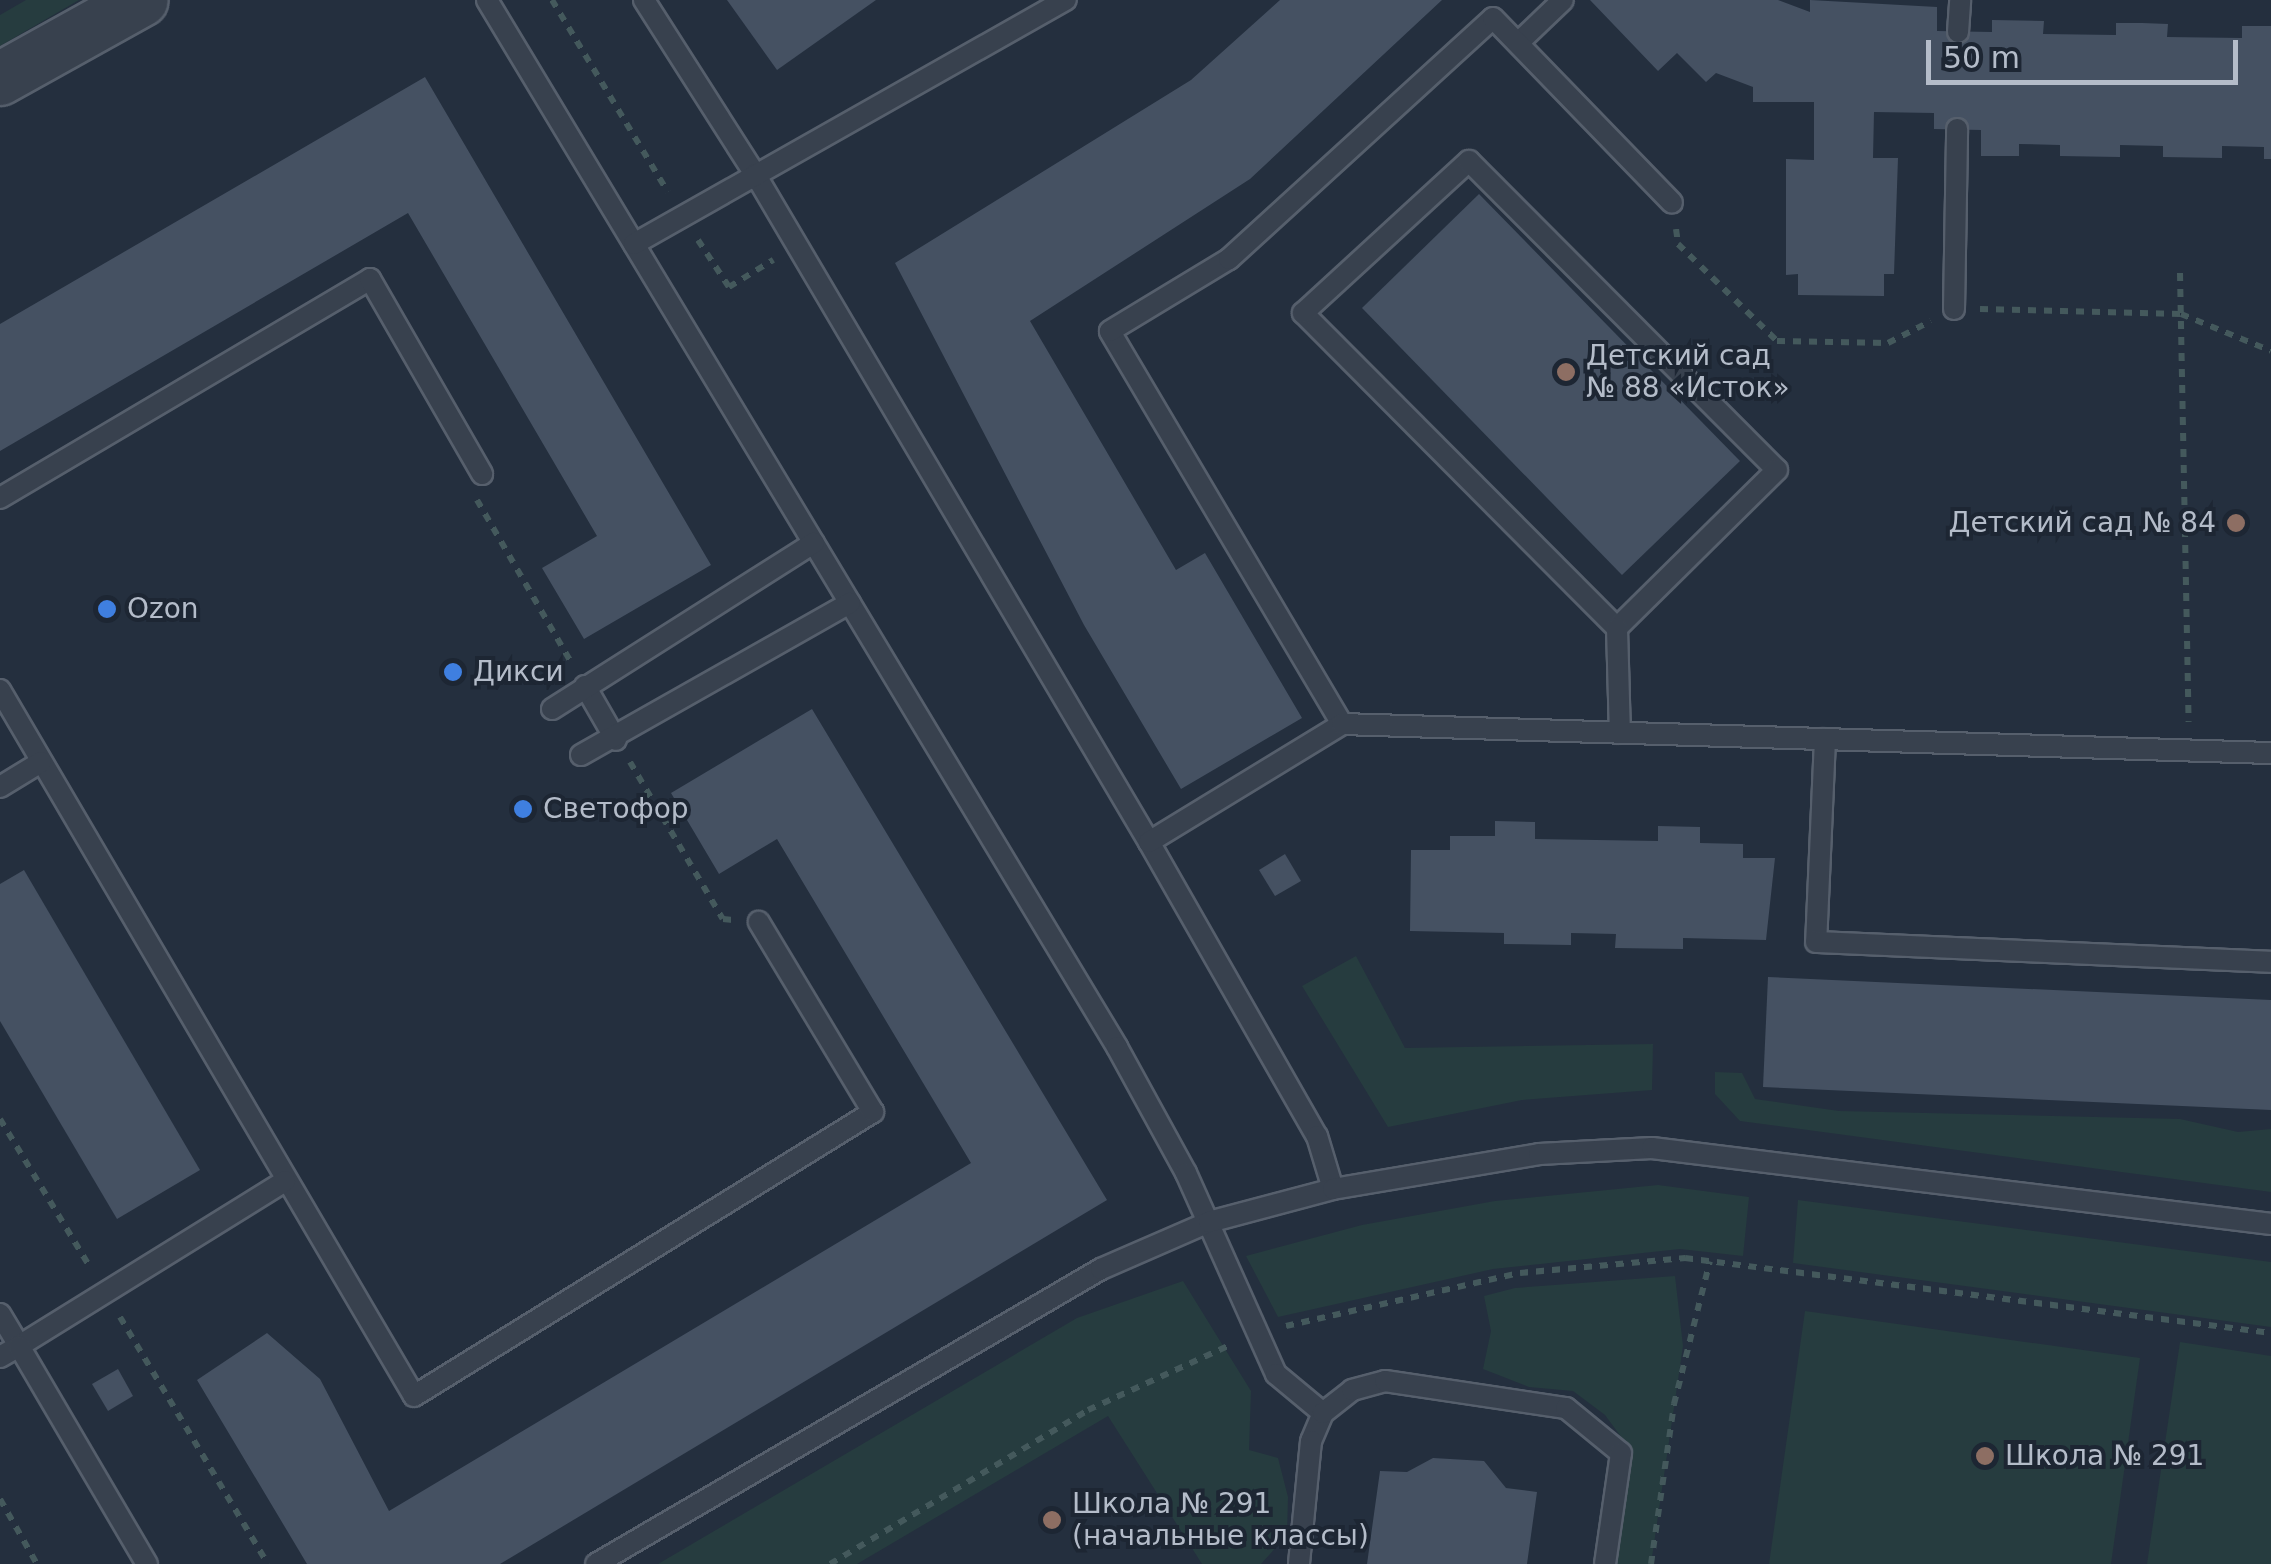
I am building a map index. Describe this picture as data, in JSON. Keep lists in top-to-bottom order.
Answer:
{
  "places": [
    "Детский сад № 88 «Исток»",
    "Детский сад № 84",
    "Ozon",
    "Дикси",
    "Светофор",
    "Школа № 291",
    "Школа № 291 (начальные классы)"
  ],
  "scale_bar": "50 m"
}
